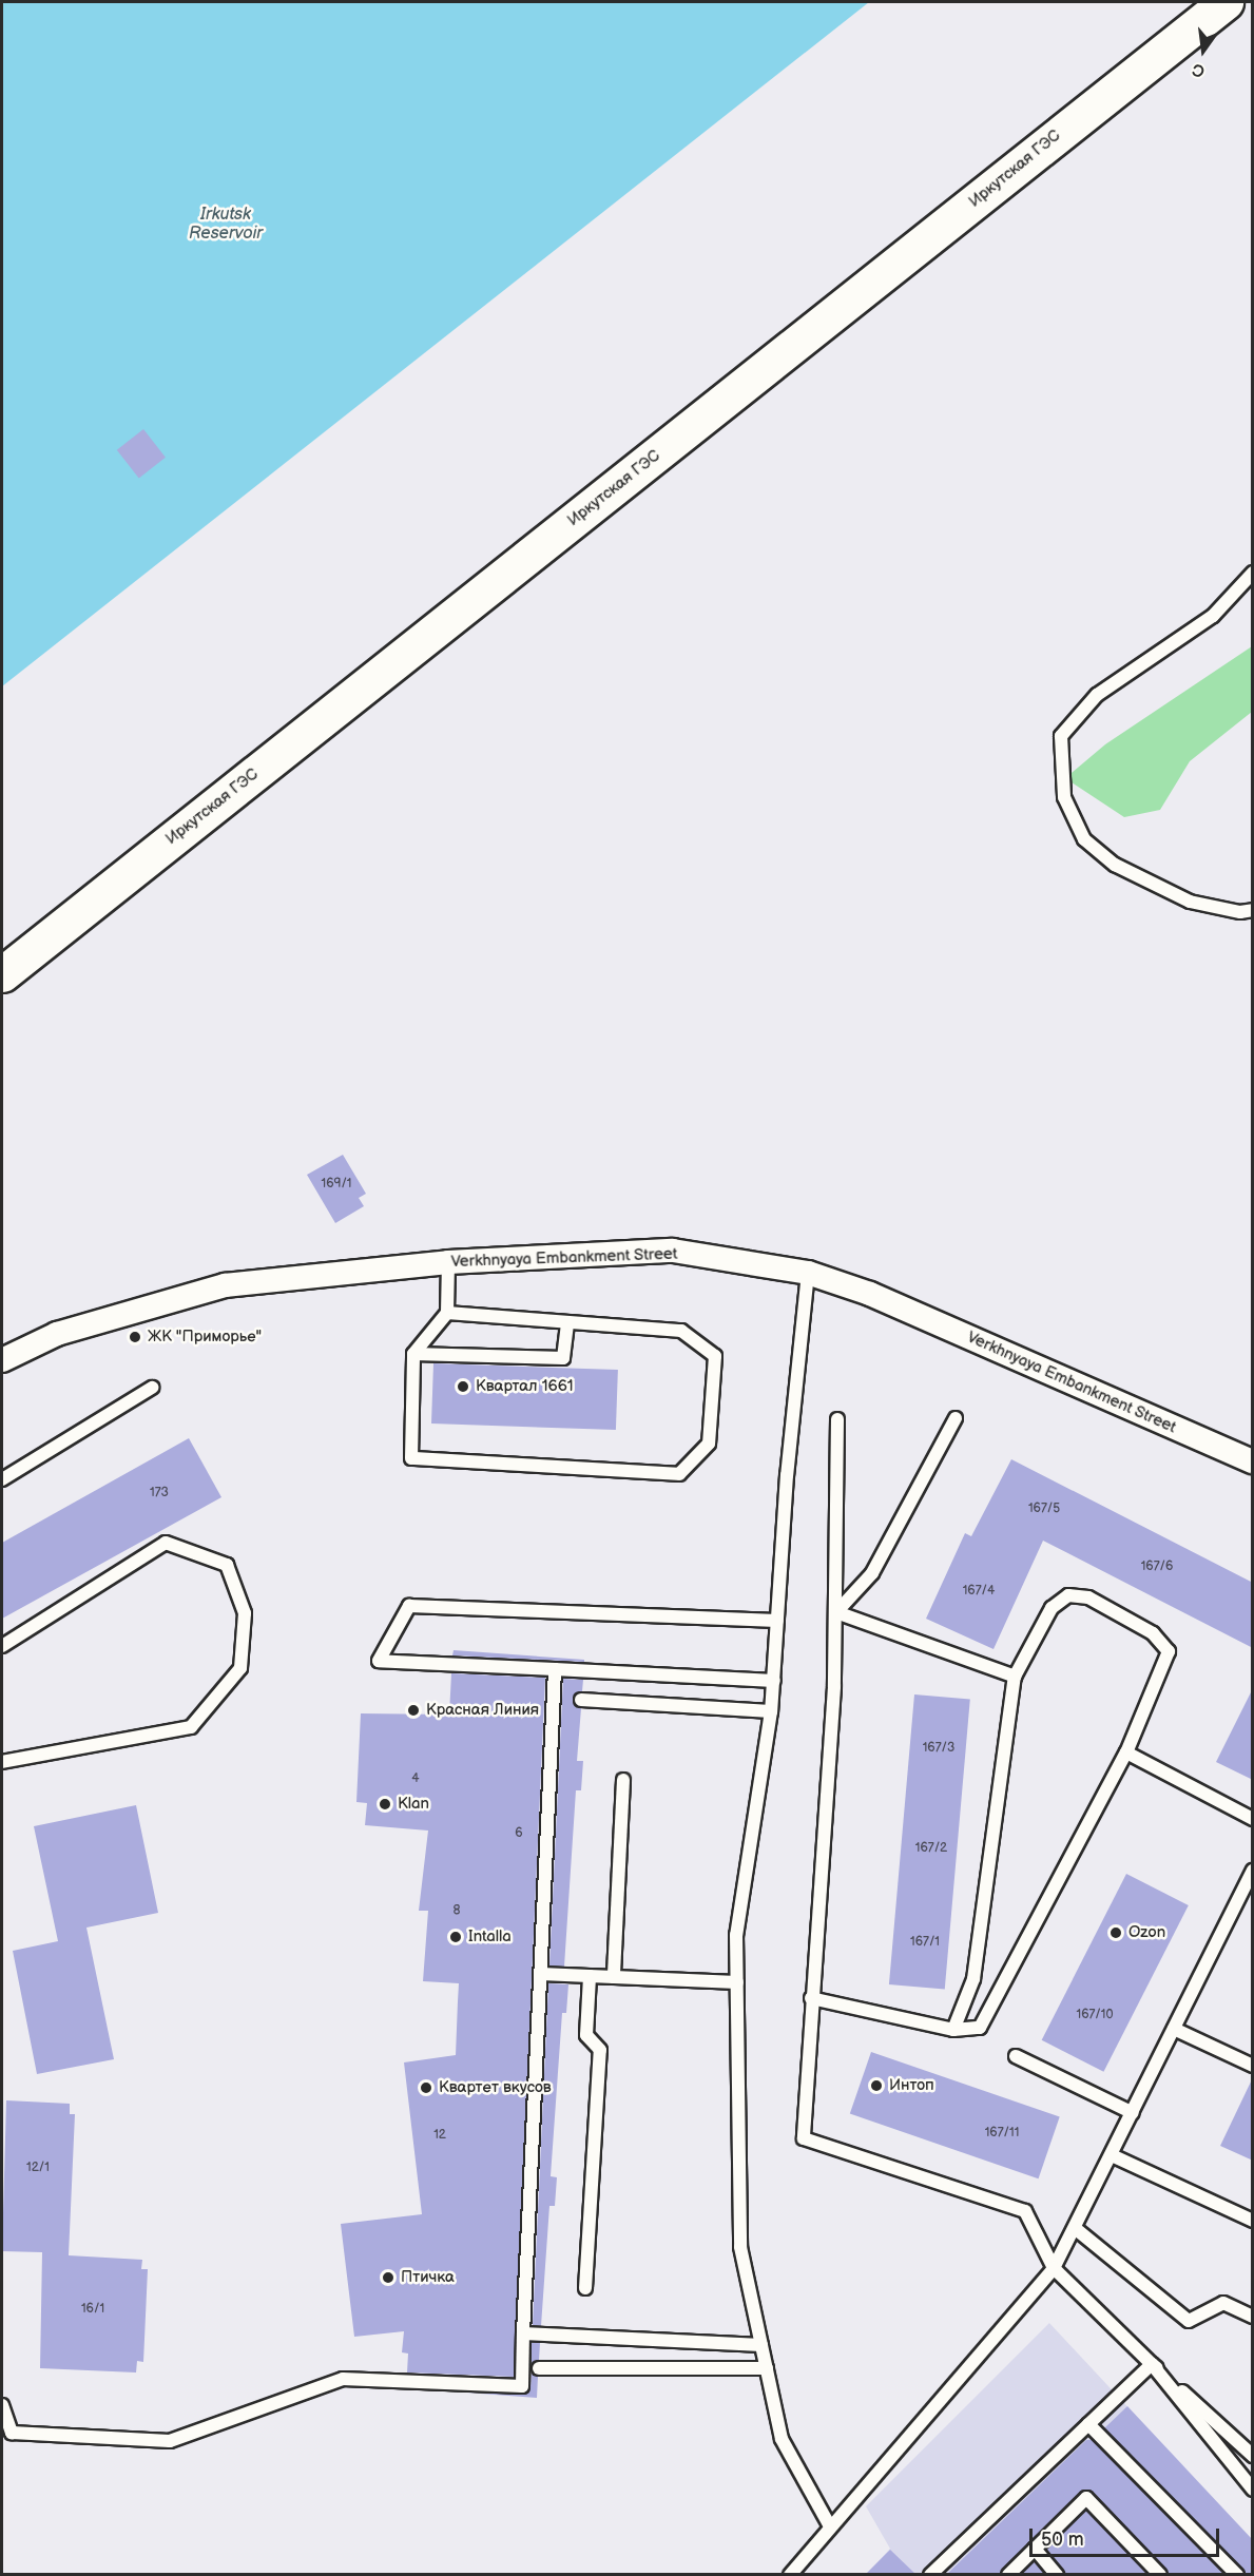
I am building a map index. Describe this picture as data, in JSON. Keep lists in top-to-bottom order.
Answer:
{
  "streets": {
    "main road": ["Иркутская ГЭС"],
    "street": ["Verkhnyaya Embankment Street"]
  },
  "water": ["Irkutsk Reservoir"],
  "places": [
    "ЖК \"Приморье\"",
    "Квартал 1661",
    "Красная Линия",
    "Klan",
    "Ozon",
    "Intalla",
    "Интоп",
    "Квартет вкусов",
    "Птичка"
  ],
  "house_numbers": [
    "169/1",
    "173",
    "167/5",
    "167/6",
    "167/4",
    "167/3",
    "4",
    "6",
    "167/2",
    "8",
    "167/1",
    "167/10",
    "167/11",
    "12",
    "12/1",
    "16/1"
  ],
  "scale_bar": "50 m",
  "north": "bottom"
}
